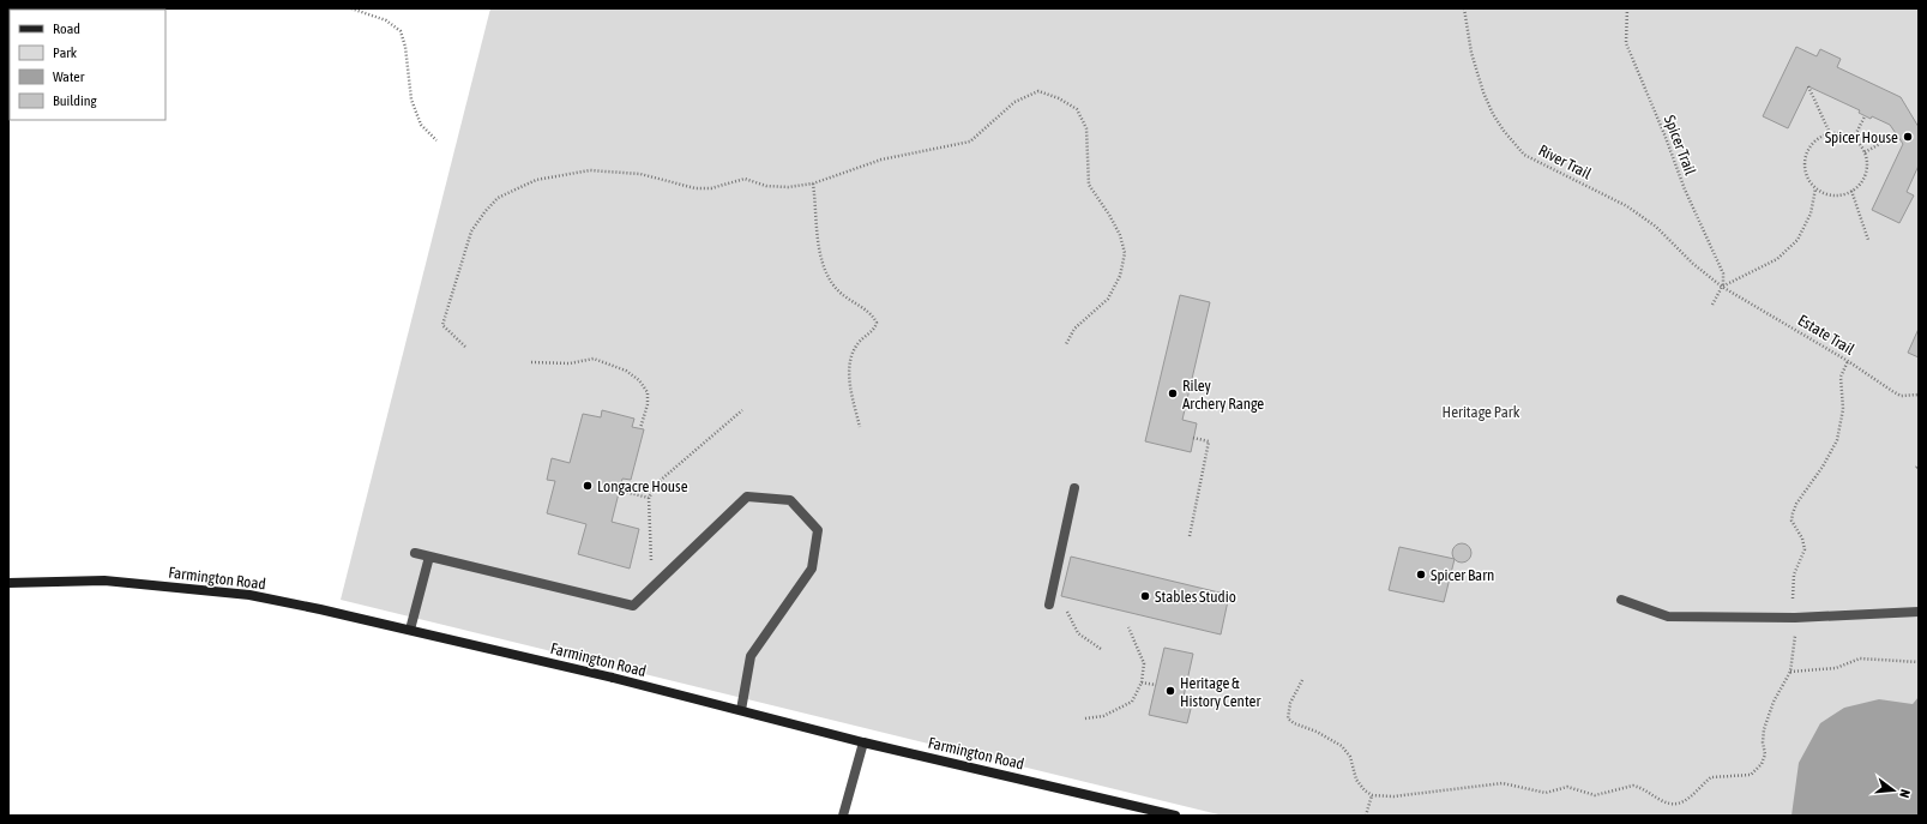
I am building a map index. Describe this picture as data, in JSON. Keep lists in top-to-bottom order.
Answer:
{
  "streets": {
    "street": ["Farmington Road"],
    "path": ["Spicer Trail", "River Trail", "Estate Trail"]
  },
  "crossings": [
    ["Spicer Trail", "River Trail"],
    ["Spicer Trail", "Estate Trail"],
    ["River Trail", "Estate Trail"]
  ],
  "parks": ["Heritage Park"],
  "places": [
    "Spicer House",
    "Riley Archery Range",
    "Longacre House",
    "Spicer Barn",
    "Stables Studio",
    "Heritage & History Center"
  ],
  "legend": [
    "Road",
    "Park",
    "Water",
    "Building"
  ],
  "north": "right"
}
